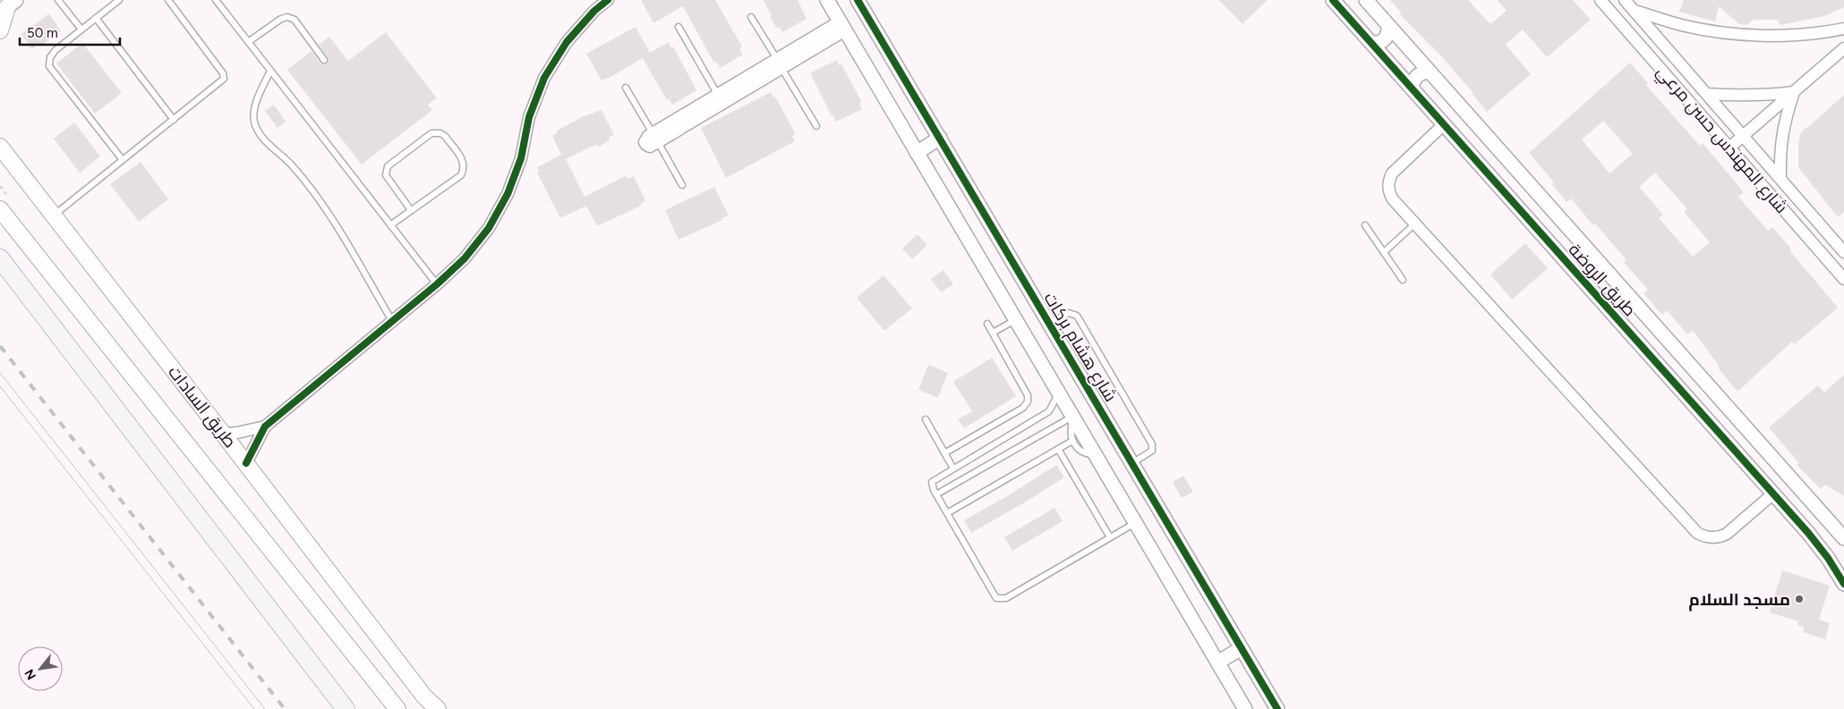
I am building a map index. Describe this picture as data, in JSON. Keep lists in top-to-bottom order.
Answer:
{
  "streets": {
    "main road": ["طريق السادات"],
    "street": ["شارع المهندس حسن مرعي", "طريق الروضة", "شارع هشام بركات"]
  },
  "places": ["مسجد السلام"],
  "scale_bar": "50 m",
  "north": "bottom left"
}
